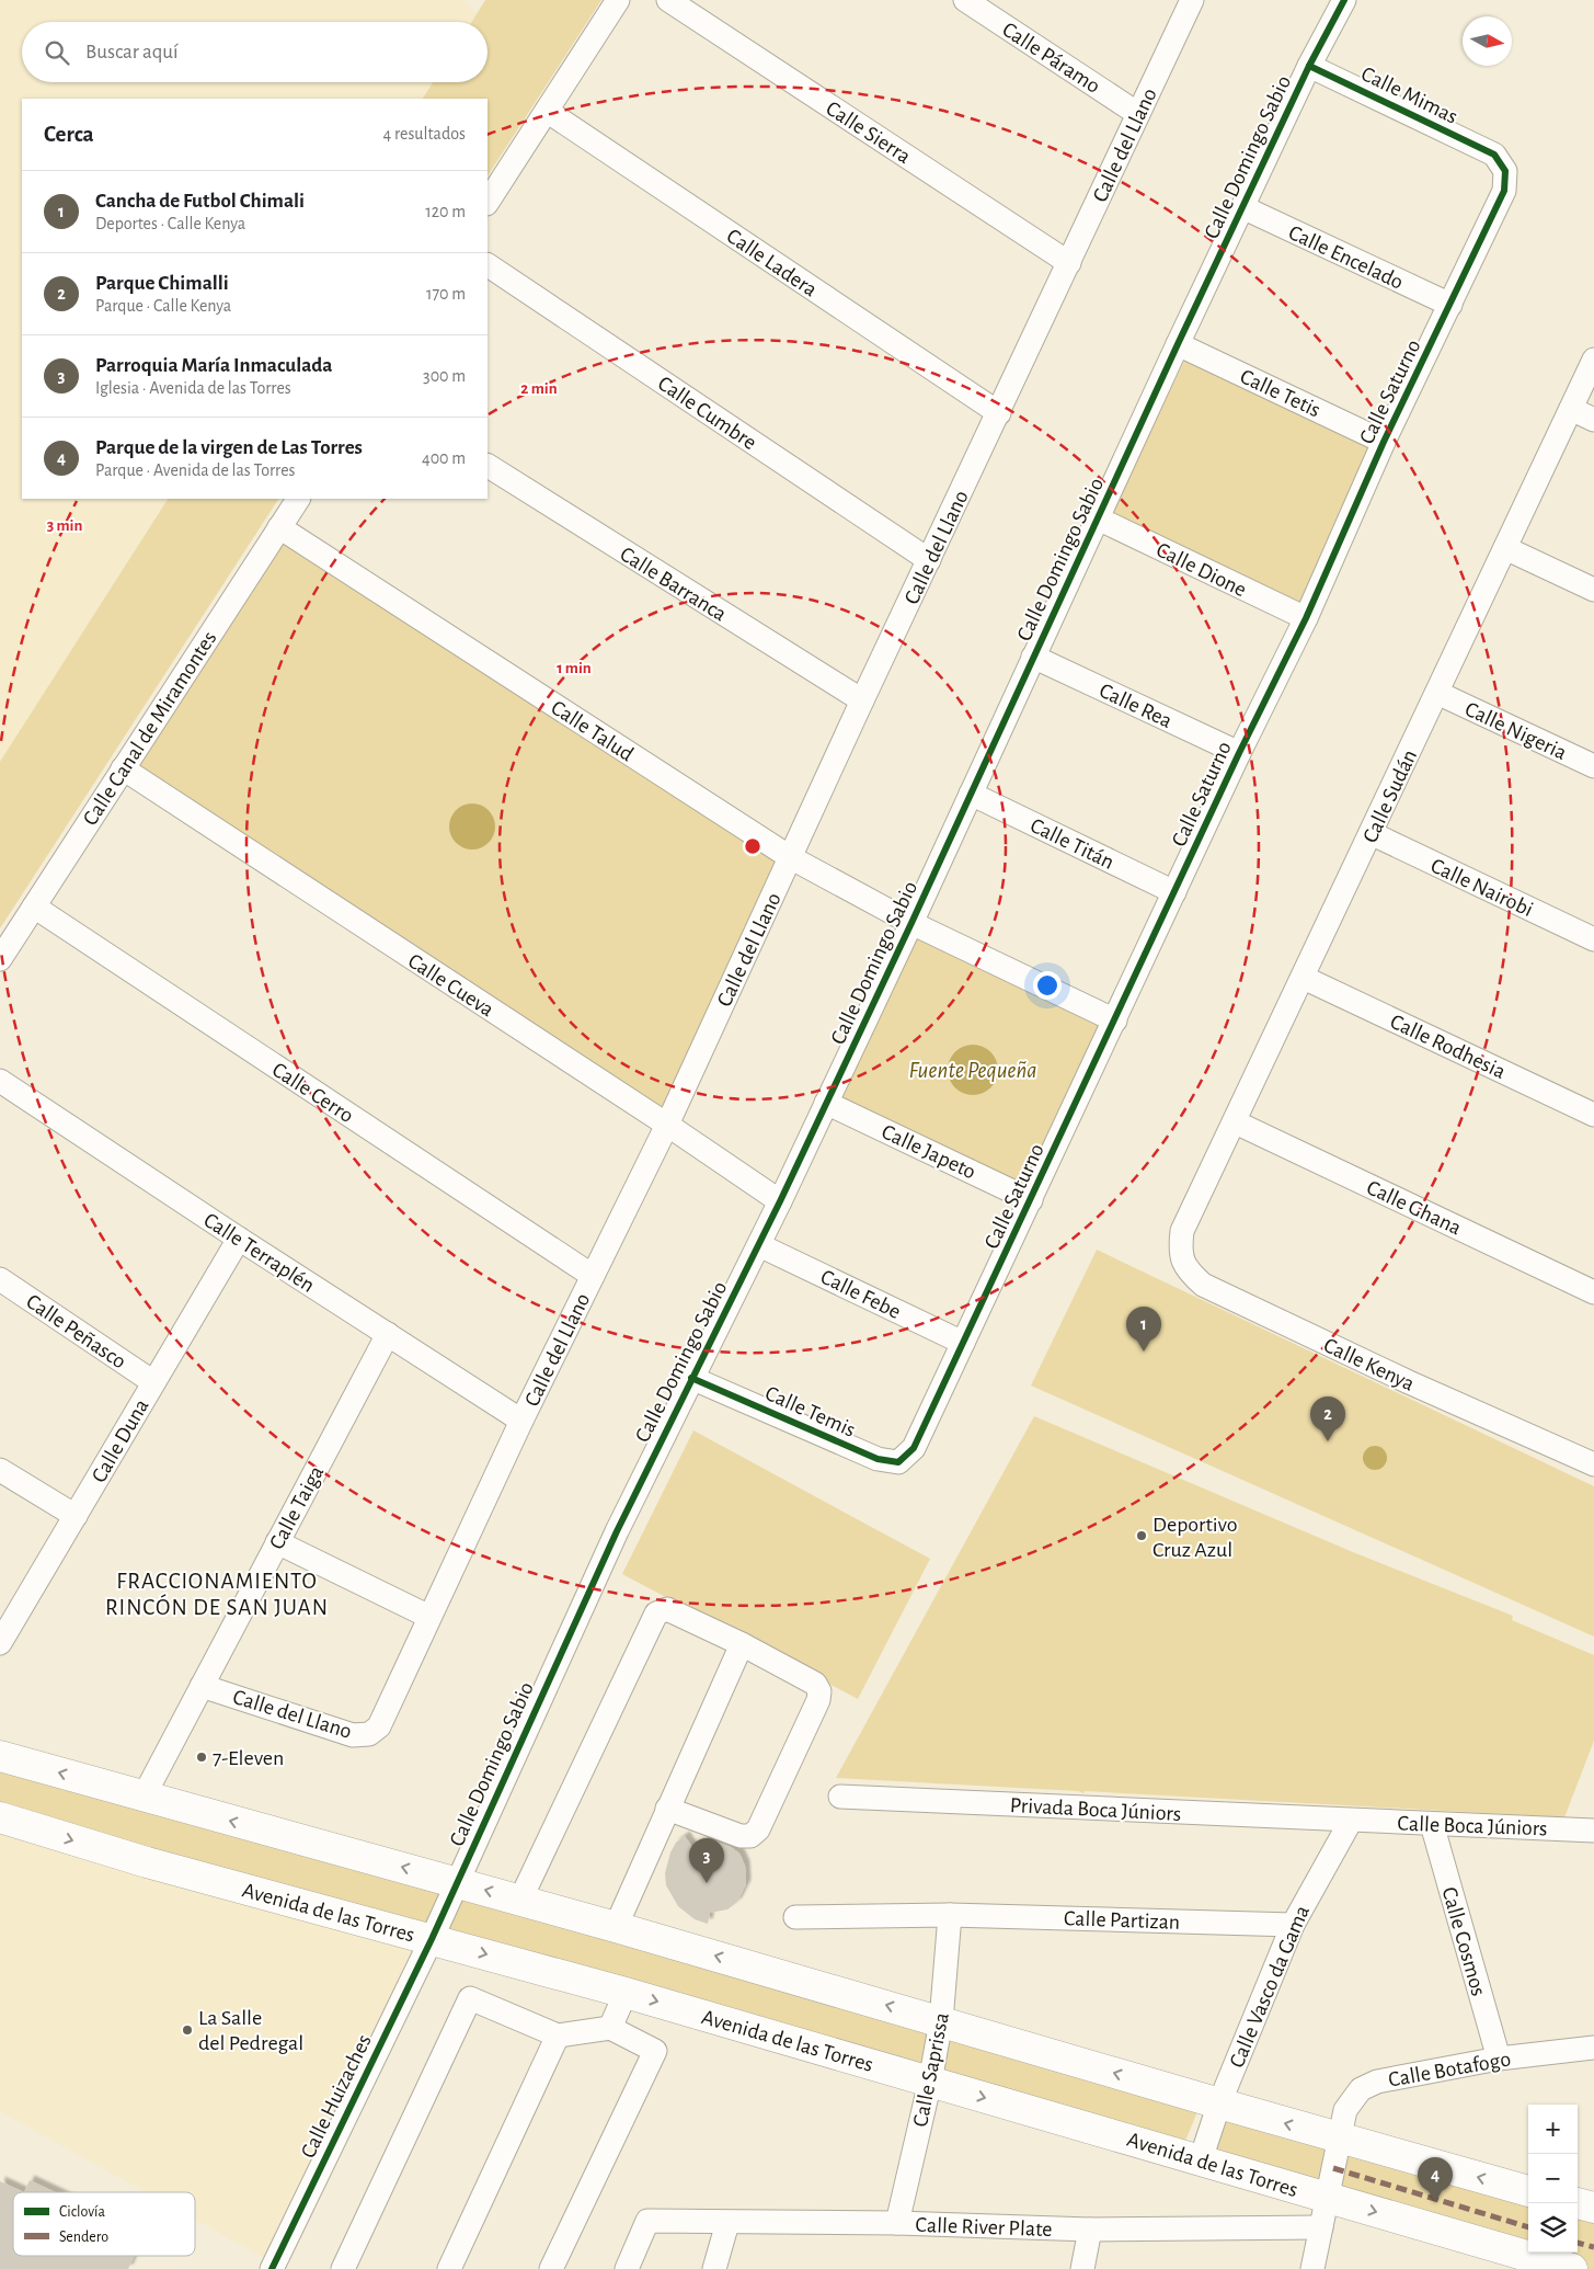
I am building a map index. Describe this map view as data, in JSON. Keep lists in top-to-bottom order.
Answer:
{
  "streets": {
    "street": [
      "Calle Páramo",
      "Calle Mimas",
      "Calle Sierra",
      "Calle del Llano",
      "Calle Domingo Sabio",
      "Calle Encelado",
      "Calle Ladera",
      "Calle Saturno",
      "Calle Tetis",
      "Calle Cumbre",
      "Calle Dione",
      "Calle Barranca",
      "Calle Rea",
      "Calle Canal de Miramontes",
      "Calle Talud",
      "Calle Nigeria",
      "Calle Sudán",
      "Calle Titán",
      "Calle Nairobi",
      "Calle Cueva",
      "Calle Rodhesia",
      "Calle Cerro",
      "Calle Japeto",
      "Calle Ghana",
      "Calle Terraplén",
      "Calle Febe",
      "Calle Peñasco",
      "Calle Kenya",
      "Calle Temis",
      "Calle Duna",
      "Calle Taiga",
      "Privada Boca Júniors",
      "Calle Boca Júniors",
      "Avenida de las Torres",
      "Calle Partizan",
      "Calle Cosmos",
      "Calle Vasco da Gama",
      "Calle Botafogo",
      "Calle Saprissa",
      "Calle Huizaches",
      "Calle River Plate"
    ]
  },
  "crossings": [
    ["Calle Páramo", "Calle del Llano"],
    ["Calle Mimas", "Calle Domingo Sabio"],
    ["Calle Mimas", "Calle Saturno"],
    ["Calle Sierra", "Calle del Llano"],
    ["Calle del Llano", "Calle Ladera"],
    ["Calle del Llano", "Calle Cumbre"],
    ["Calle del Llano", "Calle Barranca"],
    ["Calle del Llano", "Calle Talud"],
    ["Calle del Llano", "Calle Cueva"],
    ["Calle del Llano", "Calle Cerro"],
    ["Calle del Llano", "Calle Terraplén"],
    ["Calle del Llano", "Calle Taiga"],
    ["Calle Domingo Sabio", "Calle Encelado"],
    ["Calle Domingo Sabio", "Calle Tetis"],
    ["Calle Domingo Sabio", "Calle Dione"],
    ["Calle Domingo Sabio", "Calle Rea"],
    ["Calle Domingo Sabio", "Calle Talud"],
    ["Calle Domingo Sabio", "Calle Titán"],
    ["Calle Domingo Sabio", "Calle Cueva"],
    ["Calle Domingo Sabio", "Calle Japeto"],
    ["Calle Domingo Sabio", "Calle Febe"],
    ["Calle Domingo Sabio", "Calle Temis"],
    ["Calle Domingo Sabio", "Avenida de las Torres"],
    ["Calle Domingo Sabio", "Calle Huizaches"],
    ["Calle Encelado", "Calle Saturno"],
    ["Calle Saturno", "Calle Tetis"],
    ["Calle Saturno", "Calle Dione"],
    ["Calle Saturno", "Calle Rea"],
    ["Calle Saturno", "Calle Talud"],
    ["Calle Saturno", "Calle Titán"],
    ["Calle Saturno", "Calle Japeto"],
    ["Calle Saturno", "Calle Febe"],
    ["Calle Saturno", "Calle Temis"],
    ["Calle Canal de Miramontes", "Calle Talud"],
    ["Calle Canal de Miramontes", "Calle Cueva"],
    ["Calle Canal de Miramontes", "Calle Cerro"],
    ["Calle Nigeria", "Calle Sudán"],
    ["Calle Sudán", "Calle Nairobi"],
    ["Calle Sudán", "Calle Rodhesia"],
    ["Calle Sudán", "Calle Ghana"],
    ["Calle Sudán", "Calle Kenya"],
    ["Calle Terraplén", "Calle Duna"],
    ["Calle Terraplén", "Calle Taiga"],
    ["Calle Peñasco", "Calle Duna"],
    ["Privada Boca Júniors", "Calle Boca Júniors"],
    ["Privada Boca Júniors", "Calle Vasco da Gama"],
    ["Calle Boca Júniors", "Calle Cosmos"],
    ["Calle Boca Júniors", "Calle Vasco da Gama"],
    ["Avenida de las Torres", "Calle Vasco da Gama"],
    ["Avenida de las Torres", "Calle Botafogo"],
    ["Avenida de las Torres", "Calle Saprissa"],
    ["Avenida de las Torres", "Calle Huizaches"],
    ["Calle Partizan", "Calle Vasco da Gama"],
    ["Calle Partizan", "Calle Saprissa"],
    ["Calle Cosmos", "Calle Botafogo"],
    ["Calle Botafogo", "Calle River Plate"],
    ["Calle Saprissa", "Calle River Plate"]
  ],
  "districts": ["FRACCIONAMIENTO RINCÓN DE SAN JUAN"],
  "water": ["Fuente Pequeña"],
  "places": ["Deportivo Cruz Azul", "7-Eleven", "La Salle del Pedregal"],
  "legend": ["Ciclovía", "Sendero"],
  "north": "right",
  "page": {
    "search": "Buscar aquí",
    "heading": ["Cerca", "4 resultados"],
    "list": [
      {
        "mark": "1",
        "name": "Cancha de Futbol Chimali",
        "note": "Deportes · Calle Kenya",
        "value": "120 m"
      },
      {
        "mark": "2",
        "name": "Parque Chimalli",
        "note": "Parque · Calle Kenya",
        "value": "170 m"
      },
      {
        "mark": "3",
        "name": "Parroquia María Inmaculada",
        "note": "Iglesia · Avenida de las Torres",
        "value": "300 m"
      },
      {
        "mark": "4",
        "name": "Parque de la virgen de Las Torres",
        "note": "Parque · Avenida de las Torres",
        "value": "400 m"
      }
    ],
    "pins": [
      "1",
      "2",
      "3",
      "4"
    ],
    "map_buttons": ["+", "−"]
  },
  "rings": ["2 min", "3 min", "1 min"]
}
